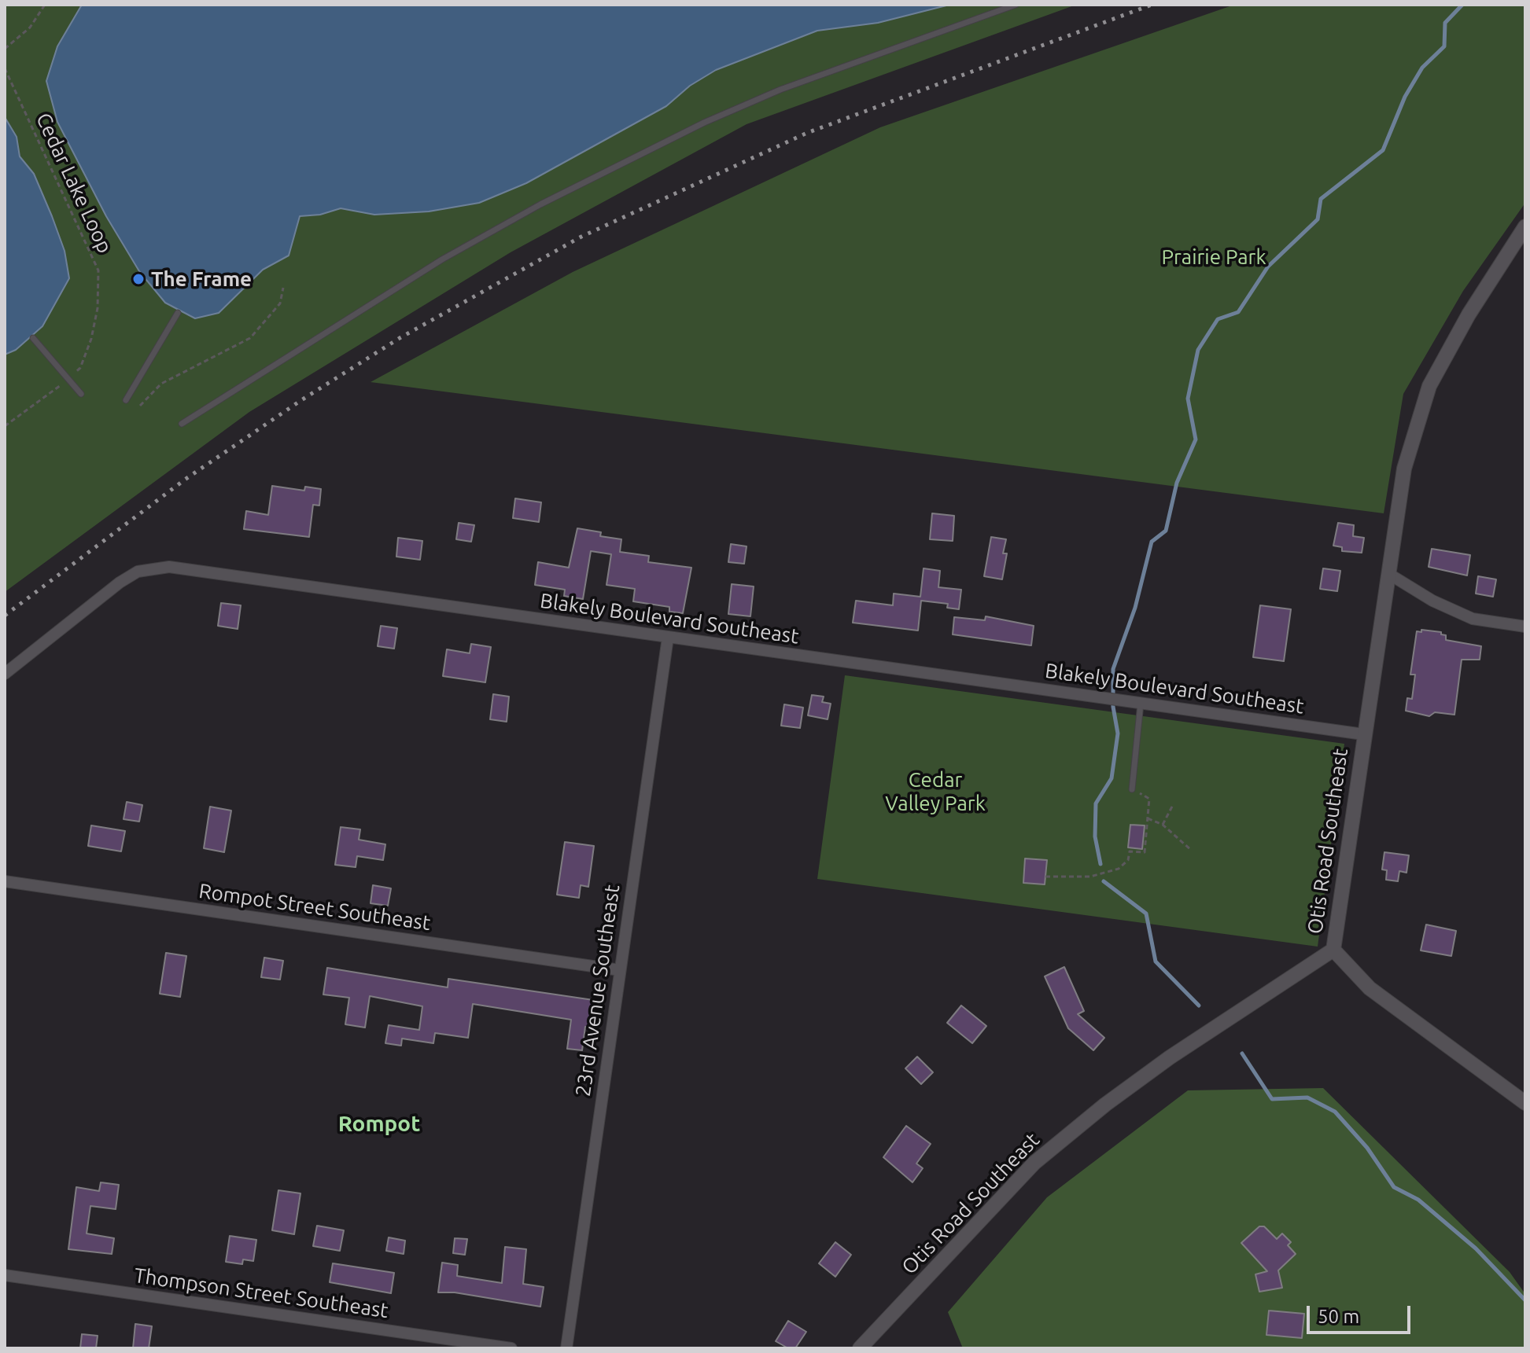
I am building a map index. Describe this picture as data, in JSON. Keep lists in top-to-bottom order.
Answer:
{
  "streets": {
    "street": [
      "Blakely Boulevard Southeast",
      "Otis Road Southeast",
      "Rompot Street Southeast",
      "23rd Avenue Southeast",
      "Thompson Street Southeast"
    ],
    "path": ["Cedar Lake Loop"]
  },
  "crossings": [
    ["Blakely Boulevard Southeast", "Otis Road Southeast"],
    ["Blakely Boulevard Southeast", "23rd Avenue Southeast"],
    ["Rompot Street Southeast", "23rd Avenue Southeast"]
  ],
  "districts": ["Rompot"],
  "parks": ["Prairie Park", "Cedar Valley Park"],
  "places": ["The Frame"],
  "scale_bar": "50 m"
}
